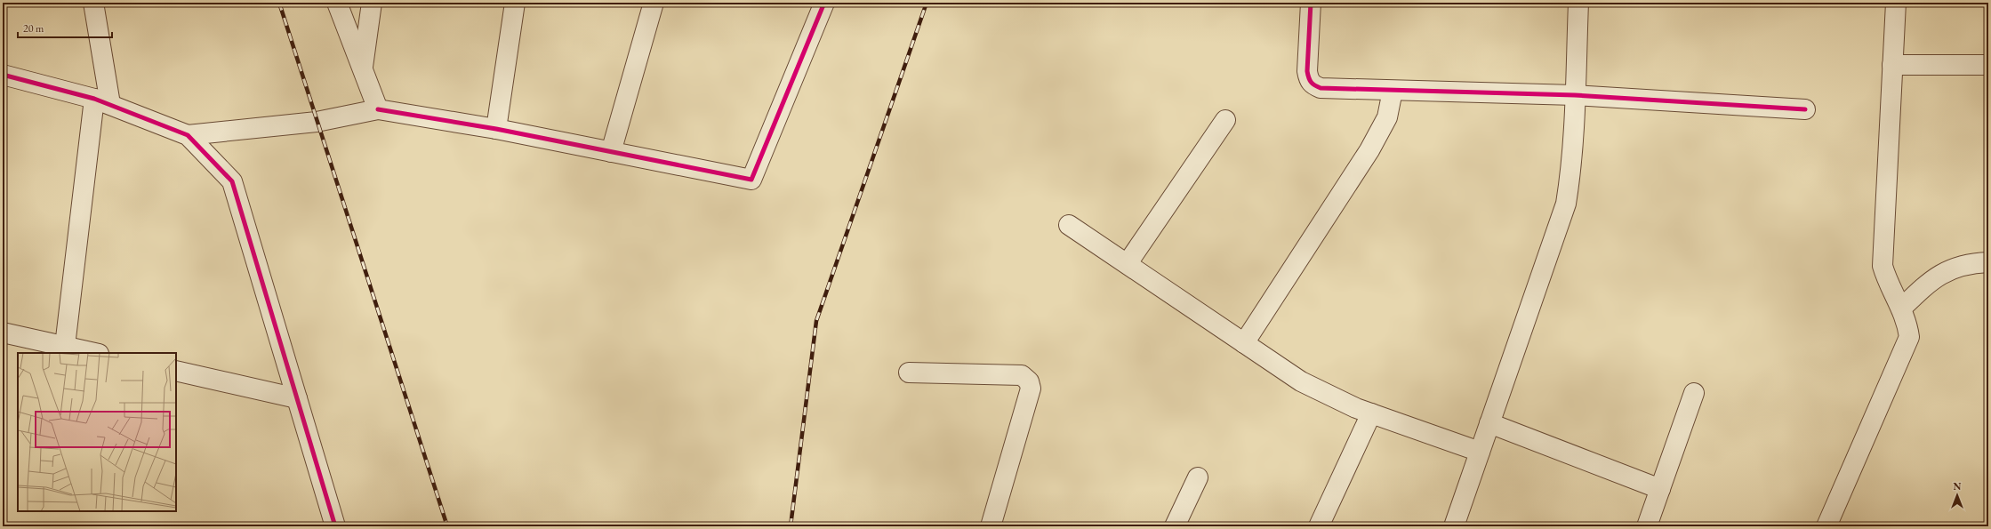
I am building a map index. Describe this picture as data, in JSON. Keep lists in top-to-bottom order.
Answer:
{
  "scale_bar": "20 m",
  "north": "top"
}
